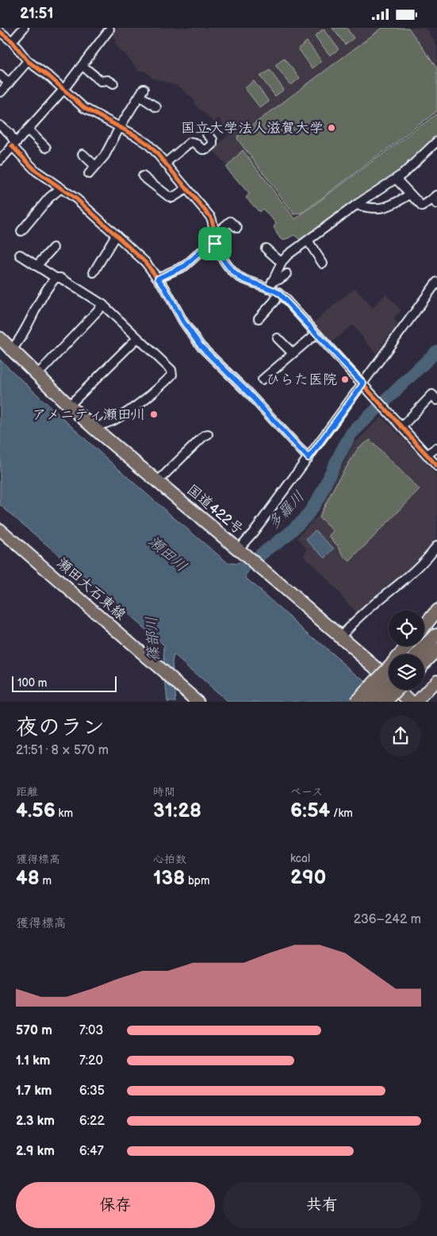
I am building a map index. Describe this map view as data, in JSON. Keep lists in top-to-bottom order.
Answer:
{
  "streets": {
    "highway": ["国道422号"],
    "main road": ["瀬田大石東線"]
  },
  "water": ["多羅川", "瀬田川", "篠部川"],
  "places": ["国立大学法人滋賀大学", "ひらた医院", "アメニティ瀬田川"],
  "scale_bar": "100 m",
  "page": {
    "status": "21:51",
    "scale": "100 m",
    "heading": ["夜のラン", "21:51 · 8 × 570 m"],
    "stats": [
      ["距離", "4.56 km"],
      ["時間", "31:28"],
      ["ペース", "6:54 /km"],
      ["獲得標高", "48 m"],
      ["心拍数", "138 bpm"],
      ["kcal", "290"]
    ],
    "chart": ["獲得標高", "236–242 m"],
    "list": [
      {
        "name": "570 m",
        "note": "7:03"
      },
      {
        "name": "1.1 km",
        "note": "7:20"
      },
      {
        "name": "1.7 km",
        "note": "6:35"
      },
      {
        "name": "2.3 km",
        "note": "6:22"
      },
      {
        "name": "2.9 km",
        "note": "6:47"
      }
    ],
    "buttons": ["保存", "共有"]
  }
}
